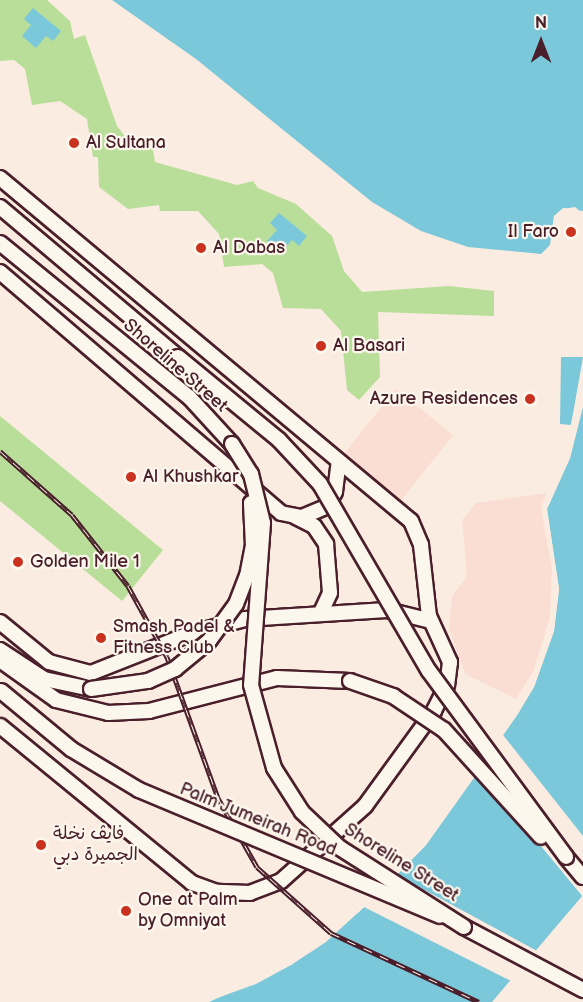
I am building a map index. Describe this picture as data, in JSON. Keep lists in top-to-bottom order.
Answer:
{
  "streets": {
    "main road": ["Shoreline Street", "Palm Jumeirah Road"]
  },
  "crossings": [
    ["Shoreline Street", "Palm Jumeirah Road"]
  ],
  "places": [
    "Al Sultana",
    "Il Faro",
    "Al Dabas",
    "Al Basari",
    "Azure Residences",
    "Al Khushkar",
    "Golden Mile 1",
    "Smash Padel & Fitness Club",
    "فايڤ نخلة الجميرة دبي",
    "One at Palm by Omniyat"
  ],
  "north": "top"
}
